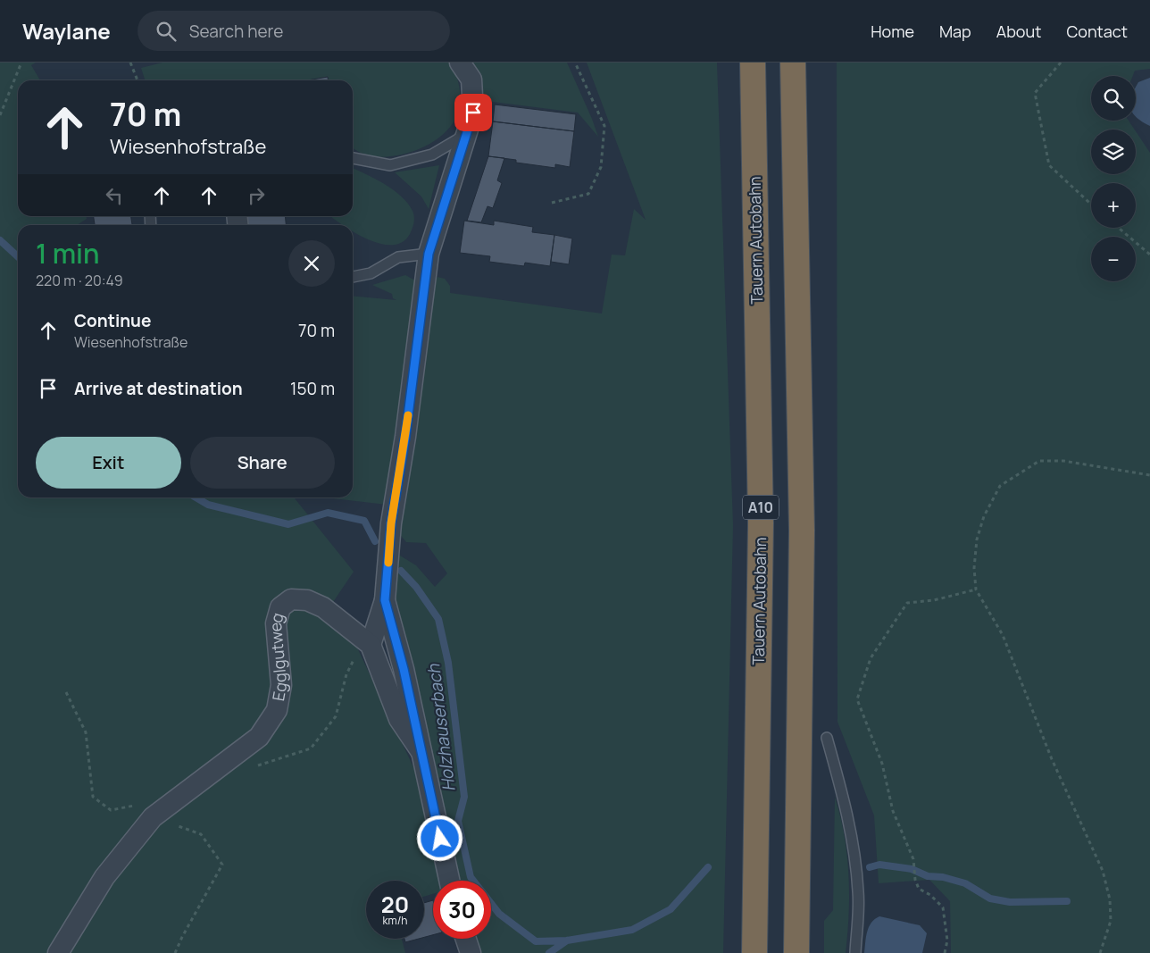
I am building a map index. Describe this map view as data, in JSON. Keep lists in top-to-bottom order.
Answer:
{
  "streets": {
    "highway": ["Tauern Autobahn", "A10"],
    "street": ["Egglgutweg"]
  },
  "water": ["Holzhauserbach"],
  "page": {
    "header": "Waylane",
    "search": "Search here",
    "nav": [
      "Home",
      "Map",
      "About",
      "Contact"
    ],
    "map_buttons": ["+", "−"],
    "turn": ["70 m", "Wiesenhofstraße"],
    "heading": ["1 min", "220 m · 20:49"],
    "list": [
      {
        "name": "Continue",
        "note": "Wiesenhofstraße",
        "value": "70 m"
      },
      {
        "name": "Arrive at destination",
        "value": "150 m"
      }
    ],
    "buttons": ["Exit", "Share"],
    "speed": "20 km/h",
    "limit": "30"
  }
}
